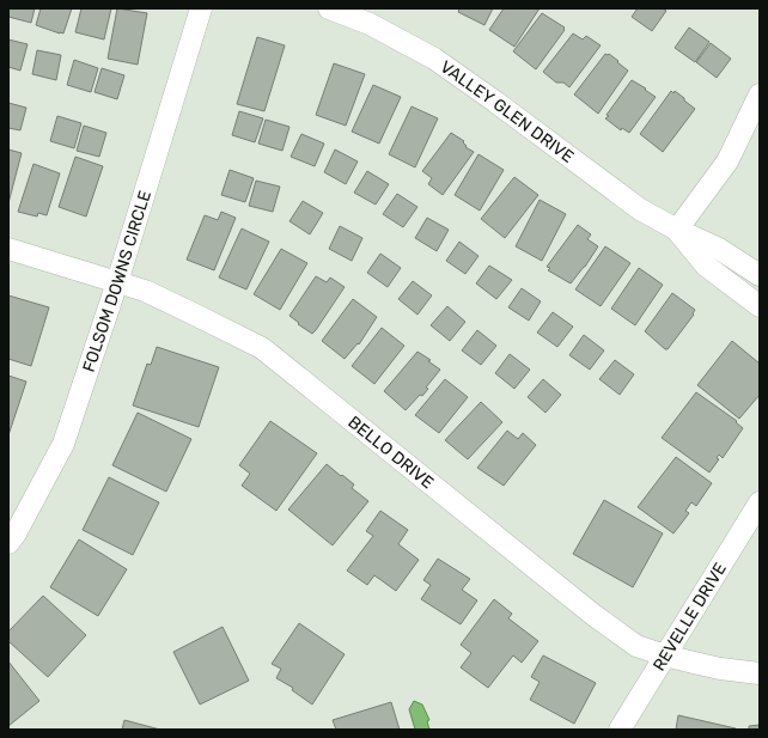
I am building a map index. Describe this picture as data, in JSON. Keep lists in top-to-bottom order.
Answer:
{
  "streets": {
    "street": [
      "VALLEY GLEN DRIVE",
      "FOLSOM DOWNS CIRCLE",
      "BELLO DRIVE",
      "REVELLE DRIVE"
    ]
  },
  "crossings": [
    ["FOLSOM DOWNS CIRCLE", "BELLO DRIVE"],
    ["BELLO DRIVE", "REVELLE DRIVE"]
  ]
}
